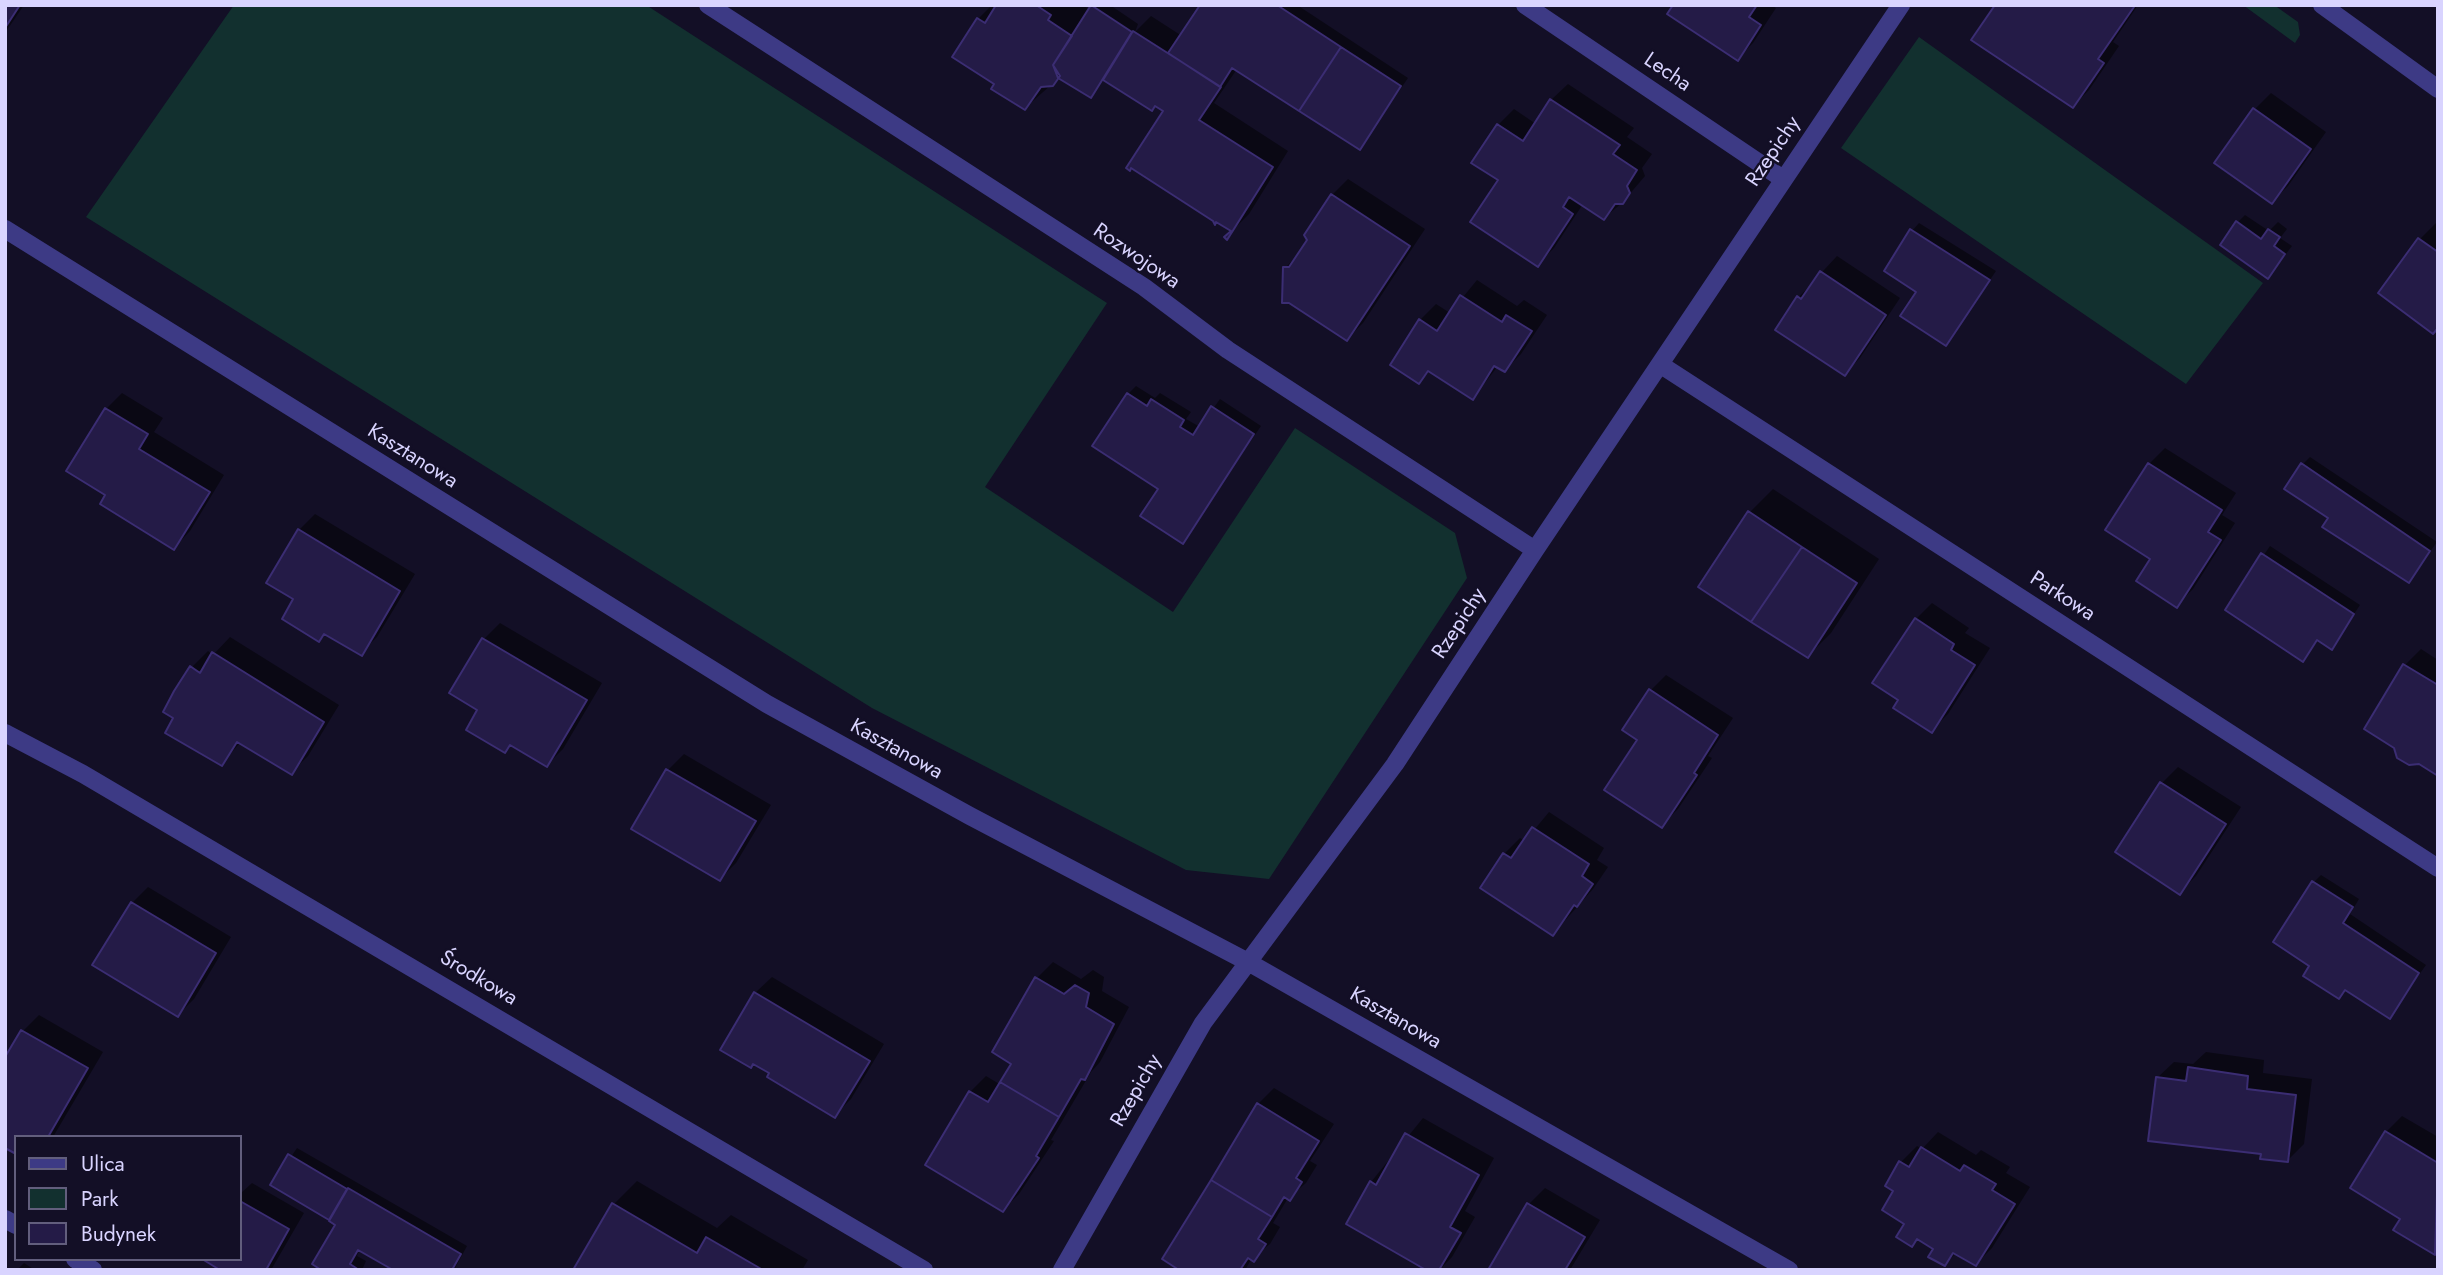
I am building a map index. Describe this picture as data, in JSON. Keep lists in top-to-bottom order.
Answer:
{
  "streets": {
    "street": [
      "Lecha",
      "Rzepichy",
      "Rozwojowa",
      "Kasztanowa",
      "Parkowa",
      "Środkowa"
    ]
  },
  "crossings": [
    ["Lecha", "Rzepichy"],
    ["Rzepichy", "Rozwojowa"],
    ["Rzepichy", "Kasztanowa"],
    ["Rzepichy", "Parkowa"]
  ],
  "legend": ["Ulica", "Park", "Budynek"]
}
